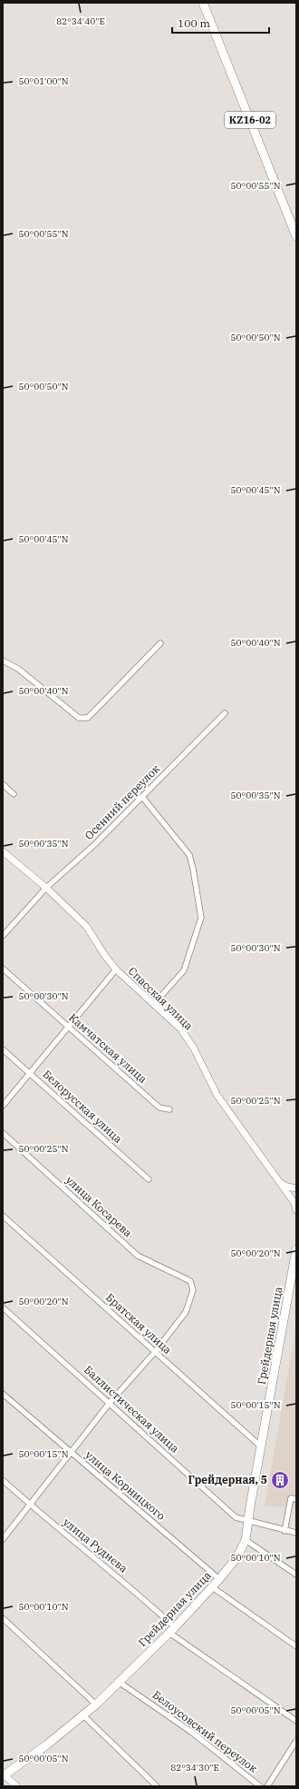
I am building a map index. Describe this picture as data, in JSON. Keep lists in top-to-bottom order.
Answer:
{
  "streets": {
    "main road": ["KZ16-02", "Грейдерная улица"],
    "street": [
      "Осенний переулок",
      "Спасская улица",
      "Камчатская улица",
      "Белорусская улица",
      "улица Косарева",
      "Братская улица",
      "Баллистическая улица",
      "улица Корницкого",
      "улица Руднева",
      "Белоусовский переулок"
    ]
  },
  "crossings": [
    ["Осенний переулок", "Спасская улица"],
    ["улица Косарева", "Братская улица"],
    ["Братская улица", "Грейдерная улица"],
    ["Грейдерная улица", "Баллистическая улица"],
    ["Грейдерная улица", "улица Корницкого"],
    ["Грейдерная улица", "улица Руднева"],
    ["Грейдерная улица", "Белоусовский переулок"]
  ],
  "places": {
    "building": ["Грейдерная, 5"]
  },
  "scale_bar": "100 m",
  "coordinates": [
    "82°34'40\"E",
    "50°01'00\"N",
    "50°00'55\"N",
    "50°00'50\"N",
    "50°00'45\"N",
    "50°00'40\"N",
    "50°00'35\"N",
    "50°00'30\"N",
    "50°00'25\"N",
    "50°00'20\"N",
    "50°00'15\"N",
    "50°00'10\"N",
    "50°00'05\"N",
    "82°34'30\"E"
  ]
}
